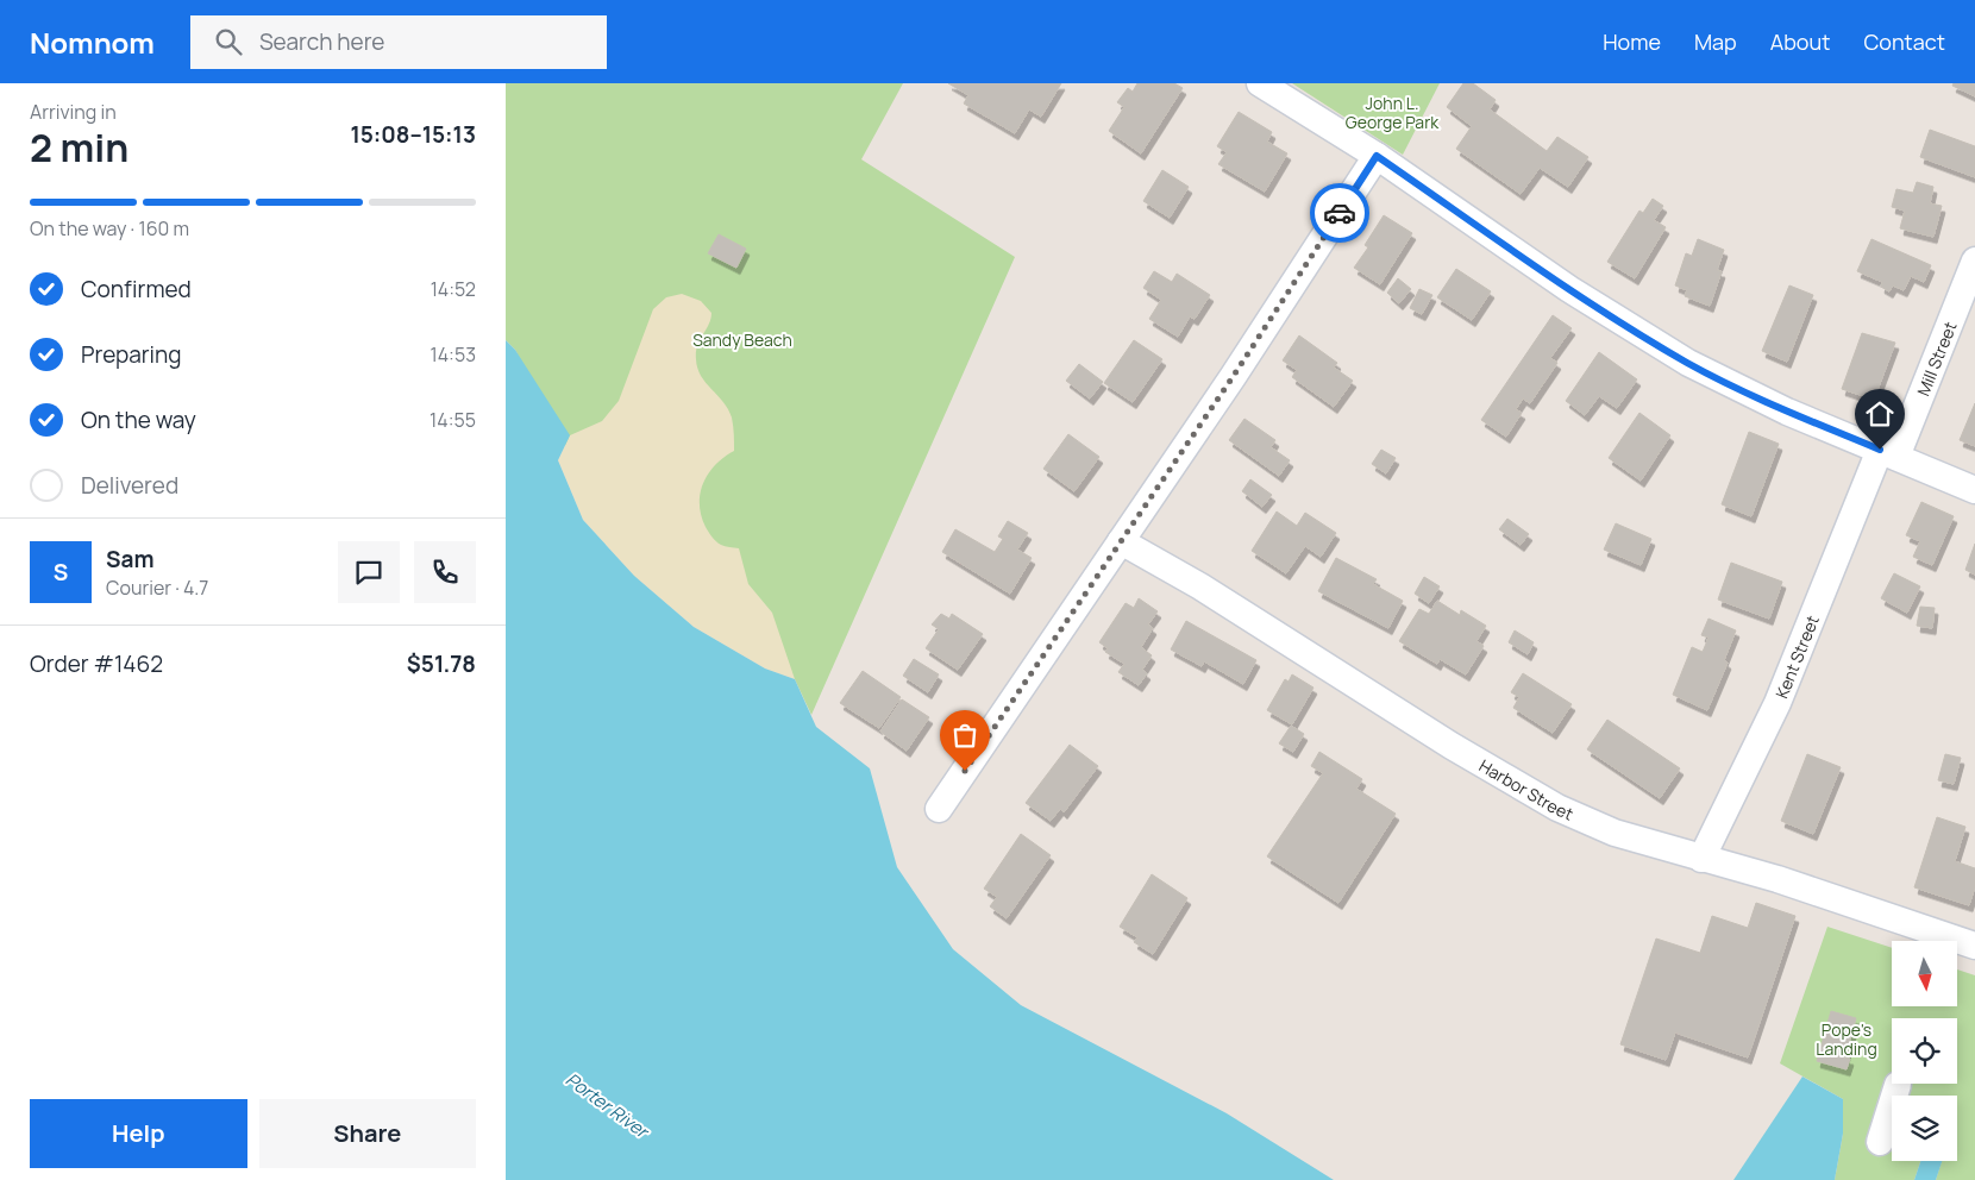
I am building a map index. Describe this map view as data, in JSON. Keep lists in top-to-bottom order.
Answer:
{
  "streets": {
    "street": ["Mill Street", "Kent Street", "Harbor Street"]
  },
  "crossings": [
    ["Mill Street", "Kent Street"],
    ["Kent Street", "Harbor Street"]
  ],
  "water": ["Porter River"],
  "parks": ["John L. George Park", "Sandy Beach", "Pope's Landing"],
  "north": "bottom",
  "page": {
    "header": "Nomnom",
    "search": "Search here",
    "nav": [
      "Home",
      "Map",
      "About",
      "Contact"
    ],
    "heading": ["2 min", "Arriving in", "15:08–15:13"],
    "panel": [
      "Sam",
      "Courier · 4.7",
      "Order #1462",
      "$51.78"
    ],
    "bar": "On the way · 160 m",
    "list": [
      ["Confirmed", "14:52"],
      ["Preparing", "14:53"],
      ["On the way", "14:55"],
      "Delivered"
    ],
    "round": "S",
    "buttons": ["Help", "Share"]
  }
}
